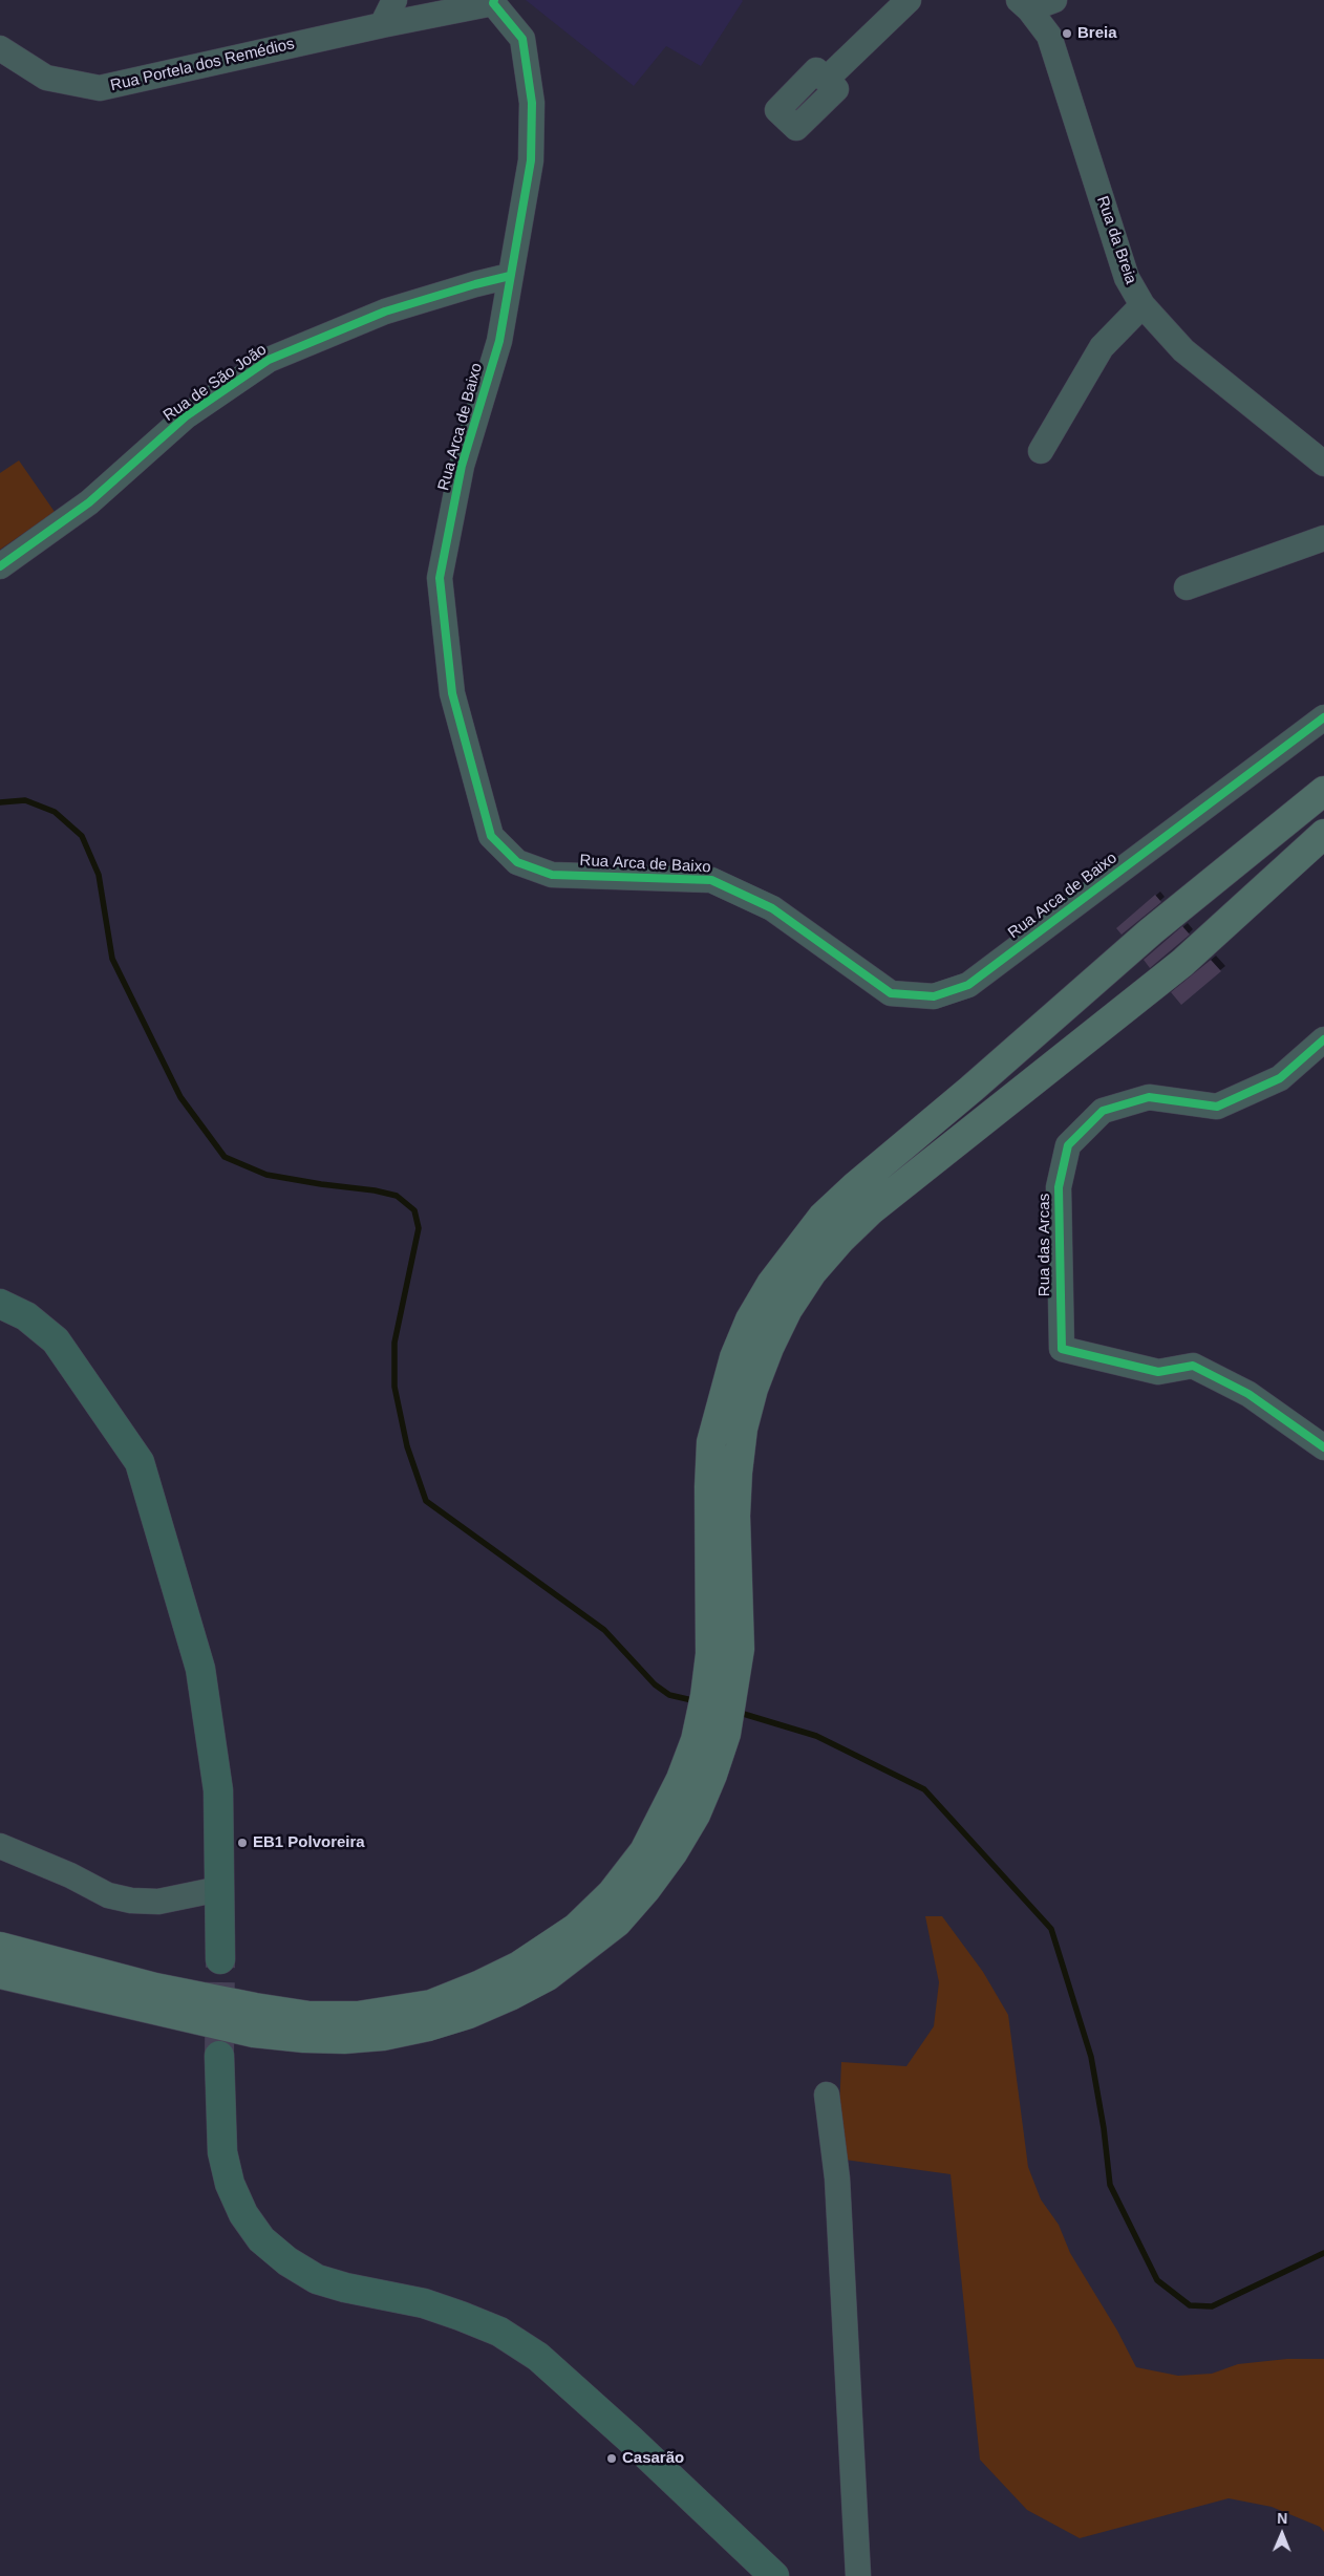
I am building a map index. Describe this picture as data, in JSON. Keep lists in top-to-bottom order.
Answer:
{
  "streets": {
    "street": [
      "Rua Portela dos Remédios",
      "Rua da Breia",
      "Rua de São João",
      "Rua Arca de Baixo",
      "Rua das Arcas"
    ]
  },
  "crossings": [
    ["Rua Portela dos Remédios", "Rua Arca de Baixo"],
    ["Rua de São João", "Rua Arca de Baixo"]
  ],
  "places": ["Breia", "EB1 Polvoreira", "Casarão"],
  "north": "top"
}
